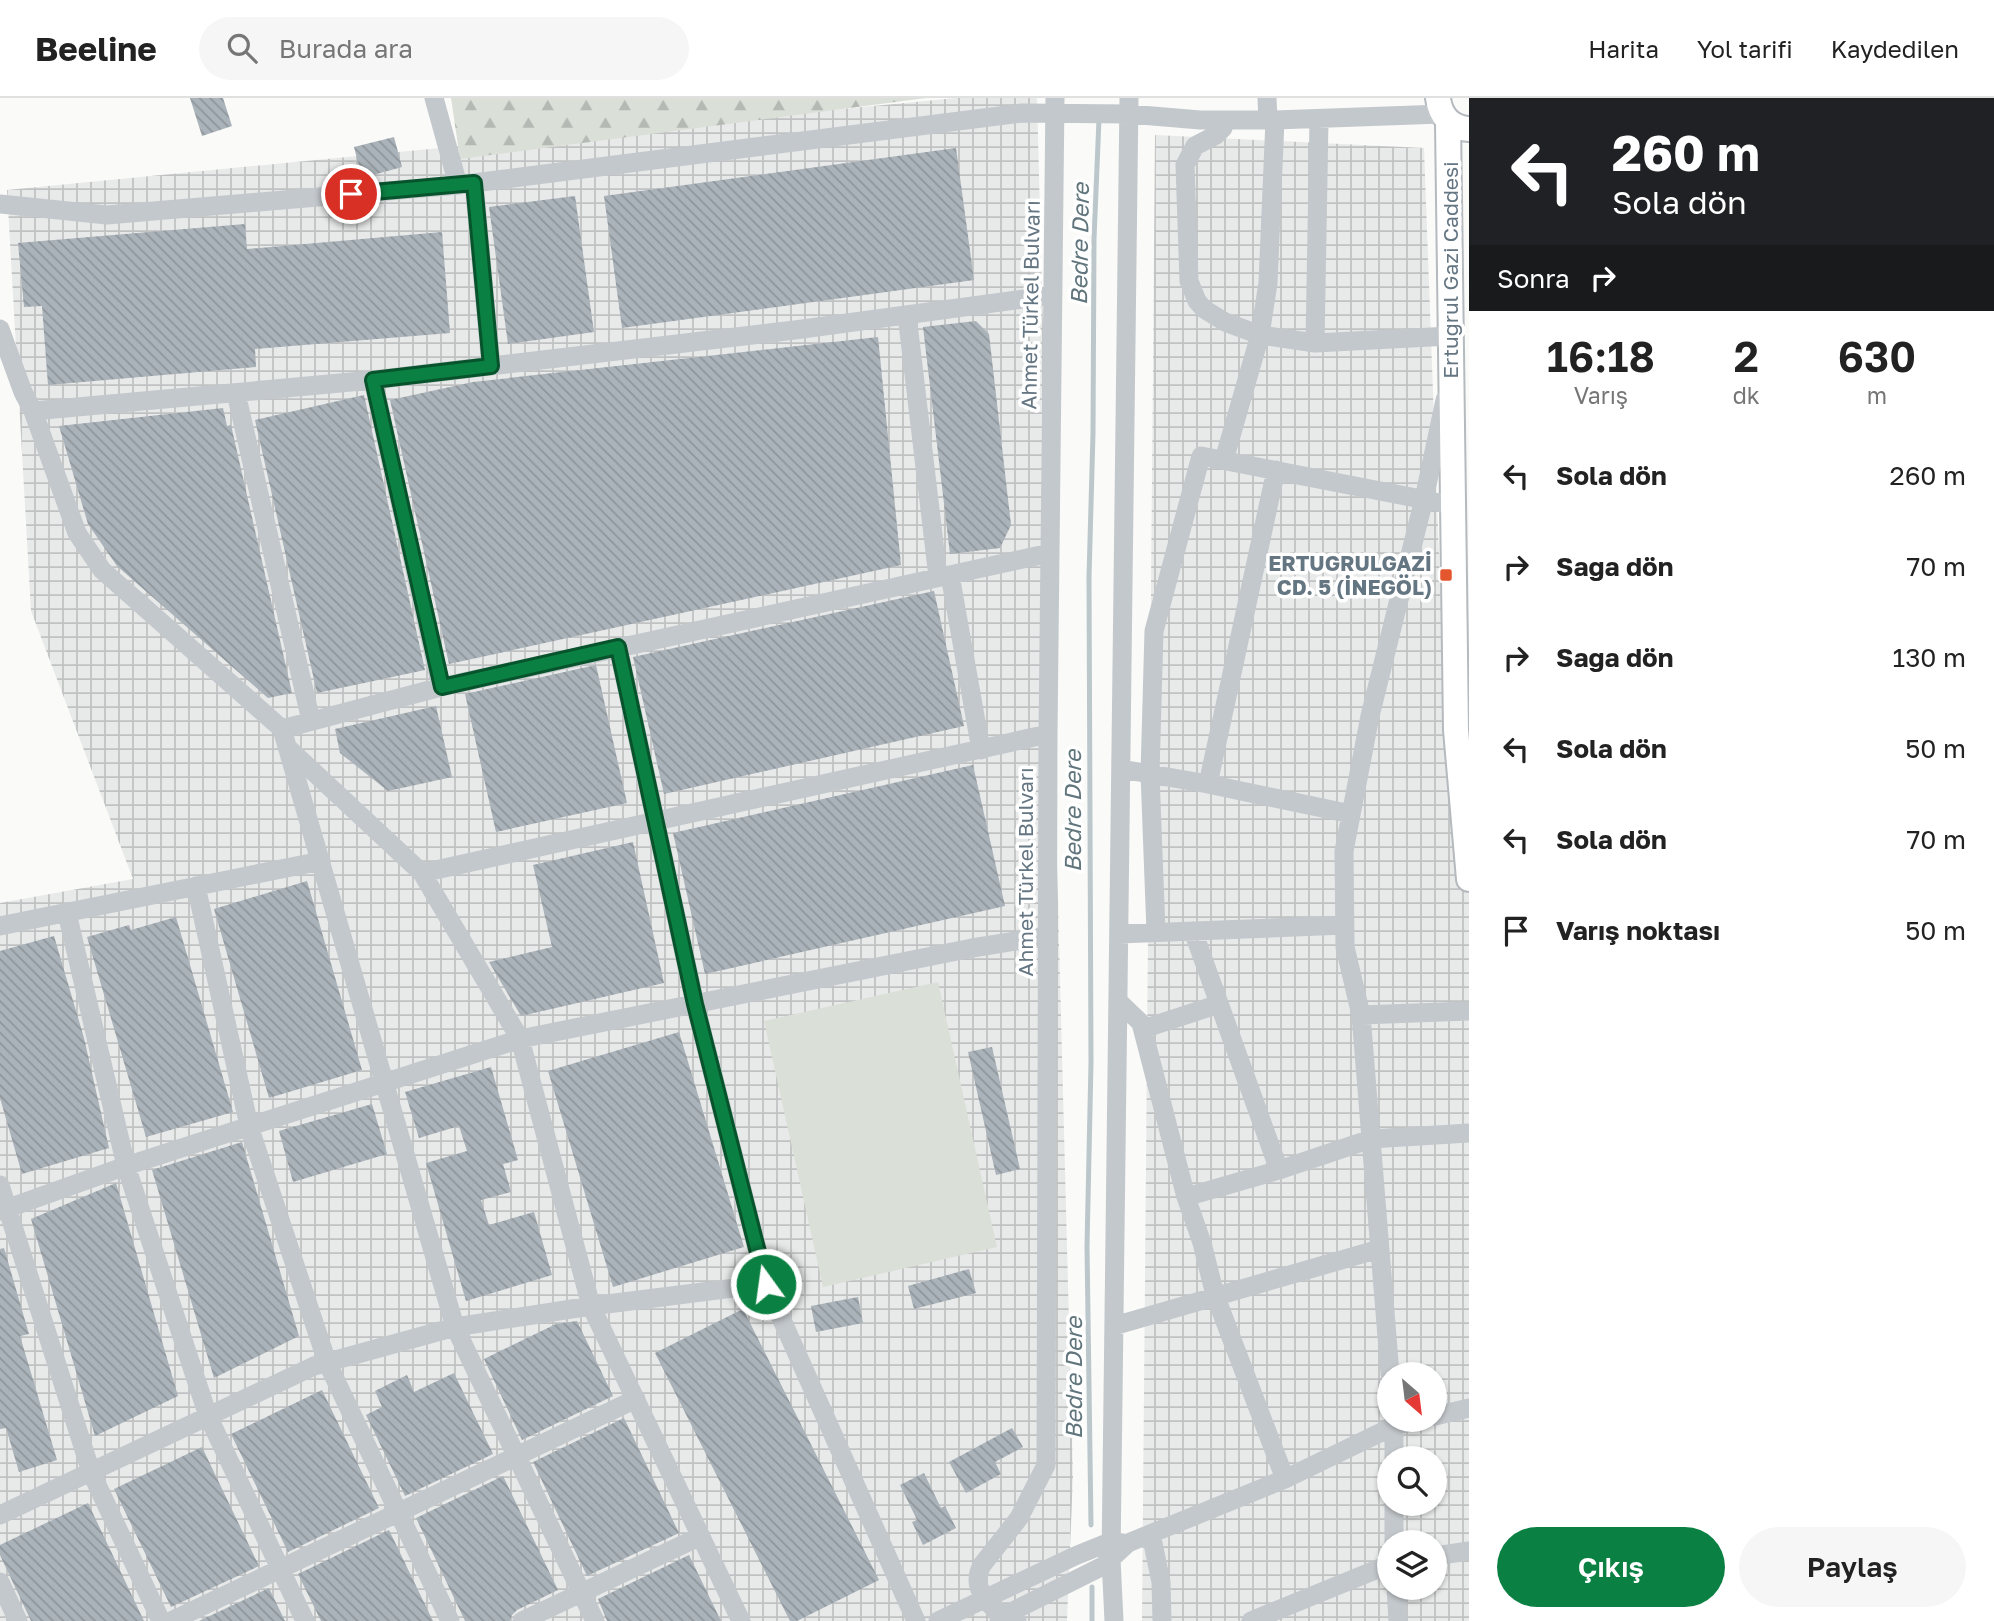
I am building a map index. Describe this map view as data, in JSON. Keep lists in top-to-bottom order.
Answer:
{
  "streets": {
    "main road": ["Ertuğrul Gazi Caddesi"],
    "street": ["Ahmet Türkel Bulvarı"]
  },
  "water": ["Bedre Dere"],
  "places": {
    "transit": ["ERTUĞRULGAZİ CD. 5 (İNEGÖL)"]
  },
  "north": "bottom right",
  "page": {
    "header": "Beeline",
    "search": "Burada ara",
    "nav": ["Harita", "Yol tarifi", "Kaydedilen"],
    "turn": ["260 m", "Sola dön"],
    "then": "Sonra",
    "eta": [
      "16:18",
      "Varış",
      "2",
      "dk",
      "630",
      "m"
    ],
    "list": [
      {
        "name": "Sola dön",
        "value": "260 m"
      },
      {
        "name": "Sağa dön",
        "value": "70 m"
      },
      {
        "name": "Sağa dön",
        "value": "130 m"
      },
      {
        "name": "Sola dön",
        "value": "50 m"
      },
      {
        "name": "Sola dön",
        "value": "70 m"
      },
      {
        "name": "Varış noktası",
        "value": "50 m"
      }
    ],
    "buttons": ["Çıkış", "Paylaş"]
  }
}
